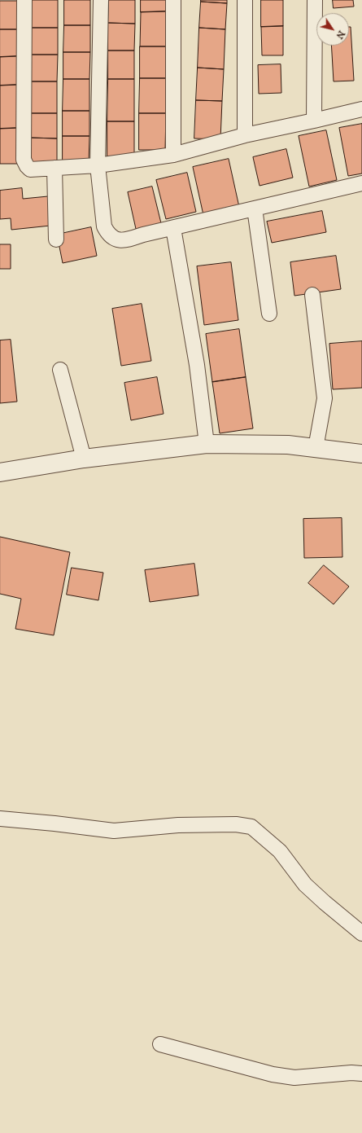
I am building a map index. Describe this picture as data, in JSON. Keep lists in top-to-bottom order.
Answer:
{
  "north": "bottom right"
}
